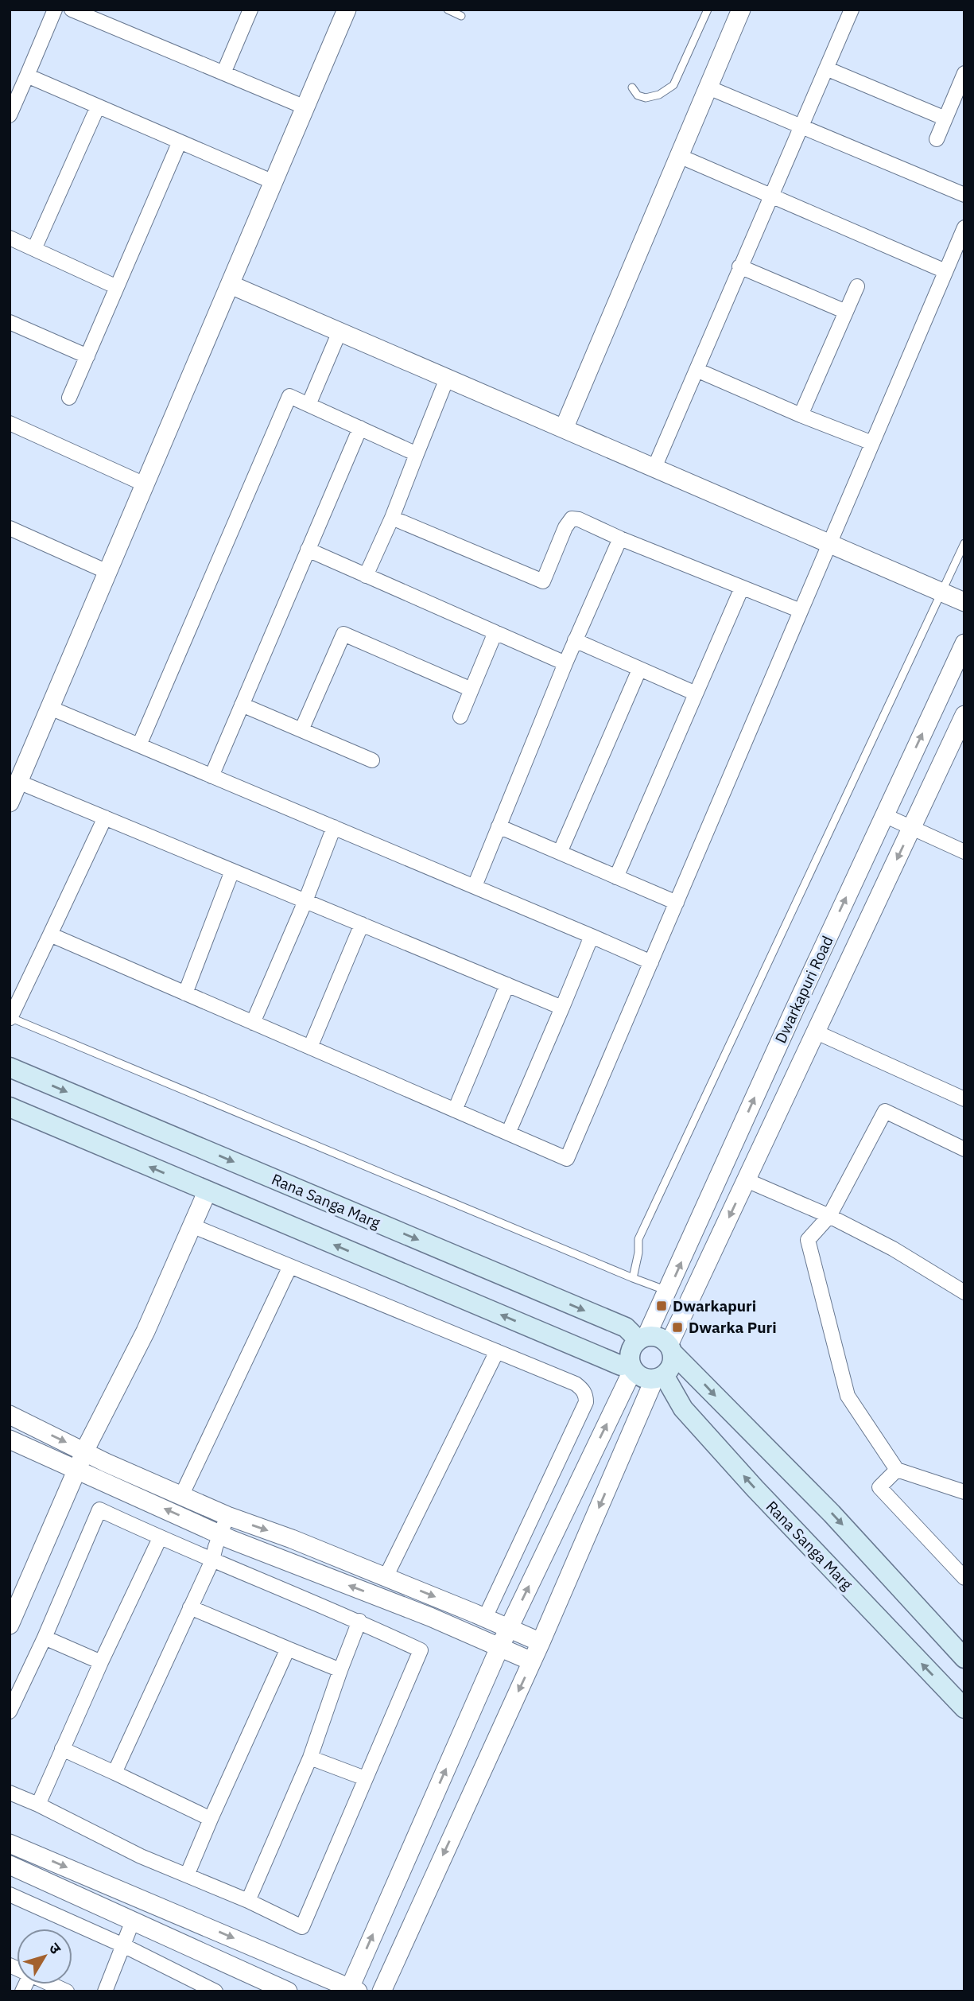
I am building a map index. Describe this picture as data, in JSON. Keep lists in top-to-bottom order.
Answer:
{
  "streets": {
    "main road": ["Rana Sanga Marg"],
    "street": ["Dwarkapuri Road"]
  },
  "crossings": [
    ["Dwarkapuri Road", "Rana Sanga Marg"]
  ],
  "places": {
    "transit": ["Dwarkapuri", "Dwarka Puri"]
  },
  "north": "top right"
}
